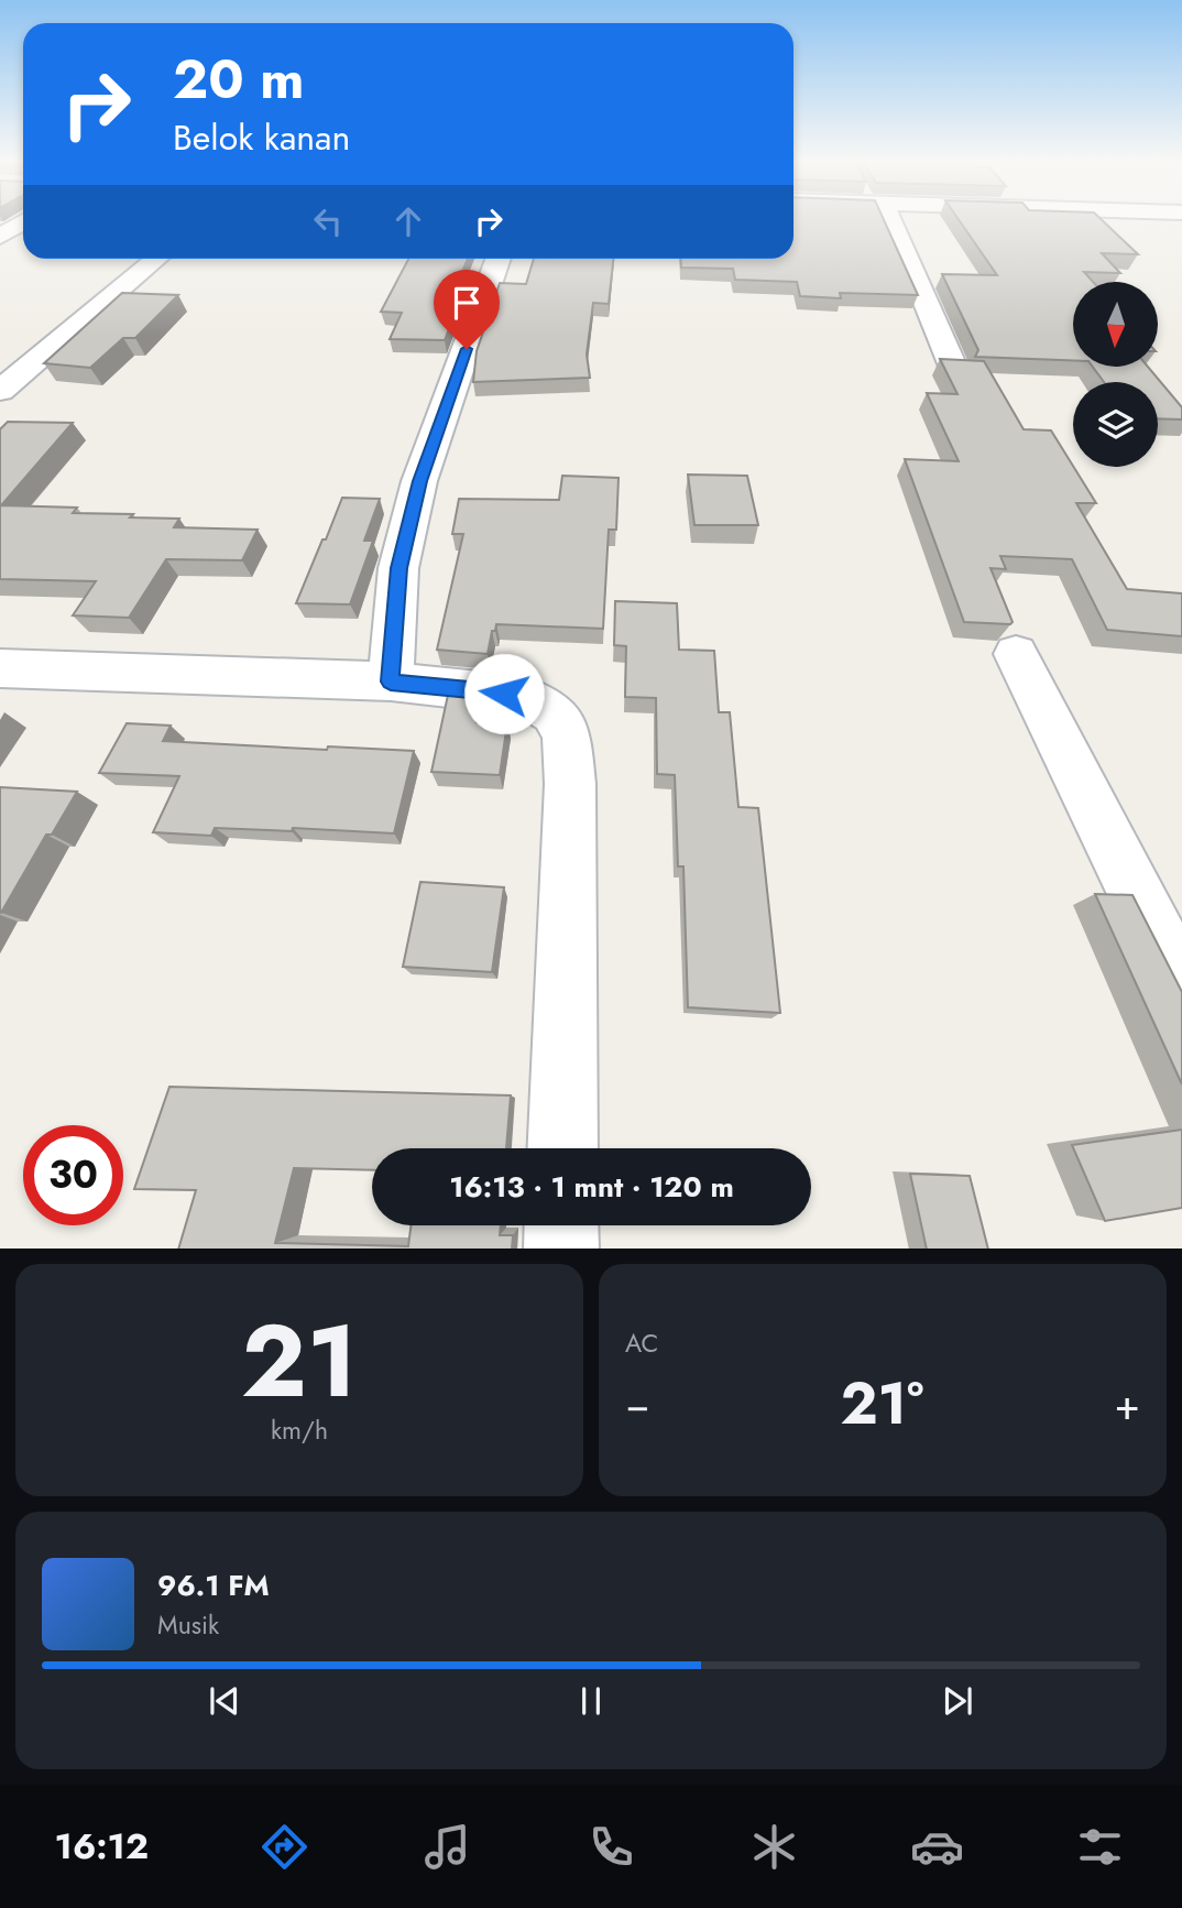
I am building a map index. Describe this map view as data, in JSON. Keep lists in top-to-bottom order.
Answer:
{
  "north": "bottom",
  "page": {
    "turn": ["20 m", "Belok kanan"],
    "limit": "30",
    "trip": "16:13 · 1 mnt · 120 m",
    "tile": [
      ["21", "km/h"],
      "AC"
    ],
    "heat": ["−", "21°", "+"],
    "song": ["96.1 FM", "Musik"],
    "tabs": "16:12"
  }
}
